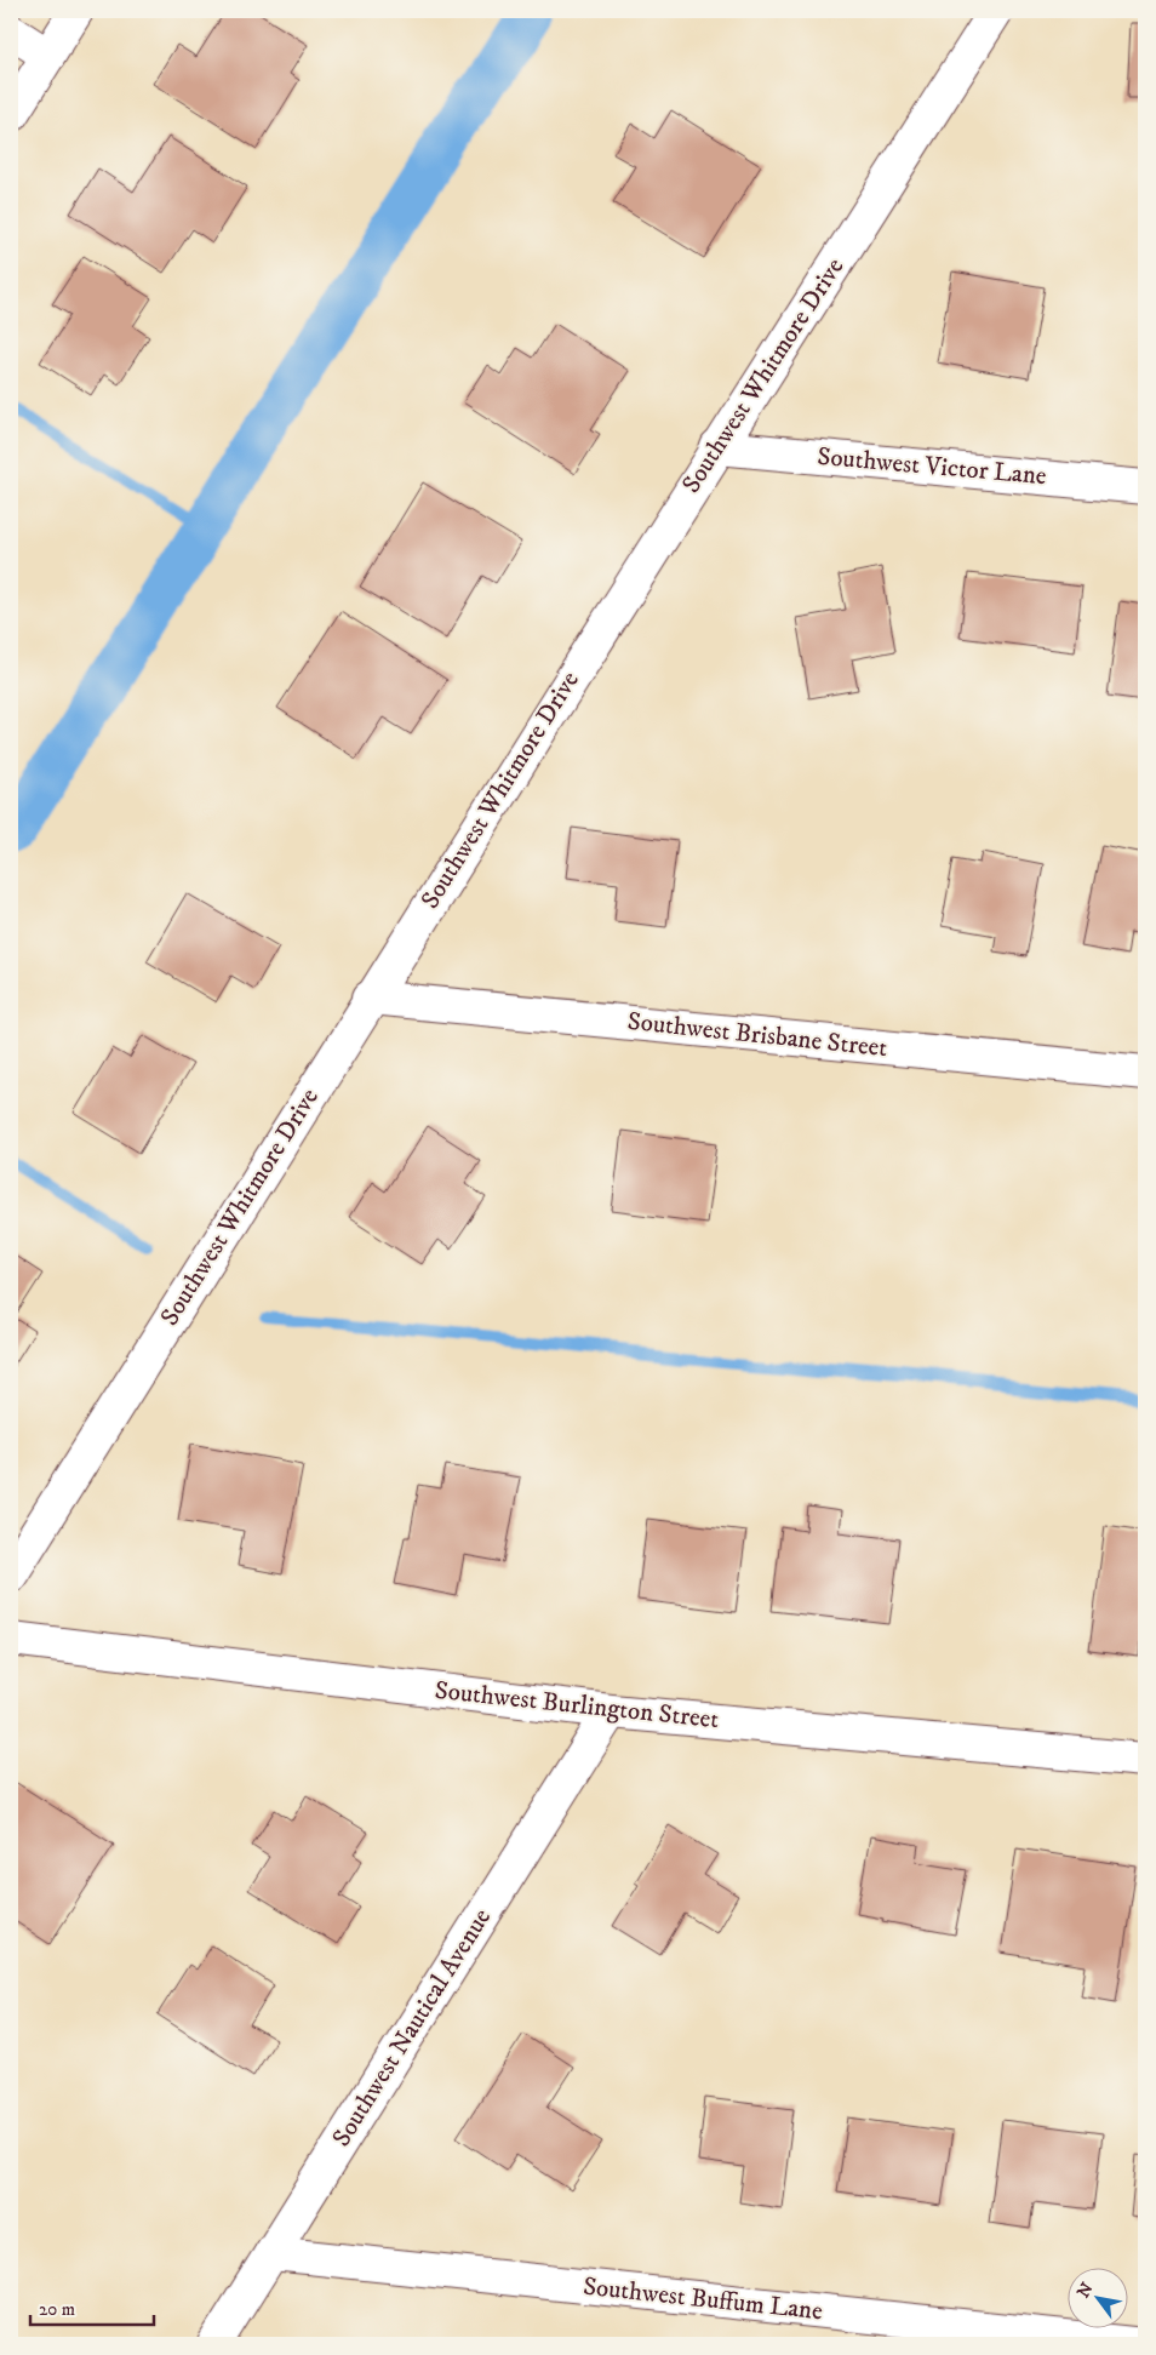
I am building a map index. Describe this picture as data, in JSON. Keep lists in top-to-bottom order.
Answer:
{
  "streets": {
    "street": [
      "Southwest Whitmore Drive",
      "Southwest Victor Lane",
      "Southwest Brisbane Street",
      "Southwest Burlington Street",
      "Southwest Nautical Avenue",
      "Southwest Buffum Lane"
    ]
  },
  "crossings": [
    ["Southwest Whitmore Drive", "Southwest Victor Lane"],
    ["Southwest Whitmore Drive", "Southwest Brisbane Street"],
    ["Southwest Burlington Street", "Southwest Nautical Avenue"],
    ["Southwest Nautical Avenue", "Southwest Buffum Lane"]
  ],
  "scale_bar": "20 m",
  "north": "top left"
}
